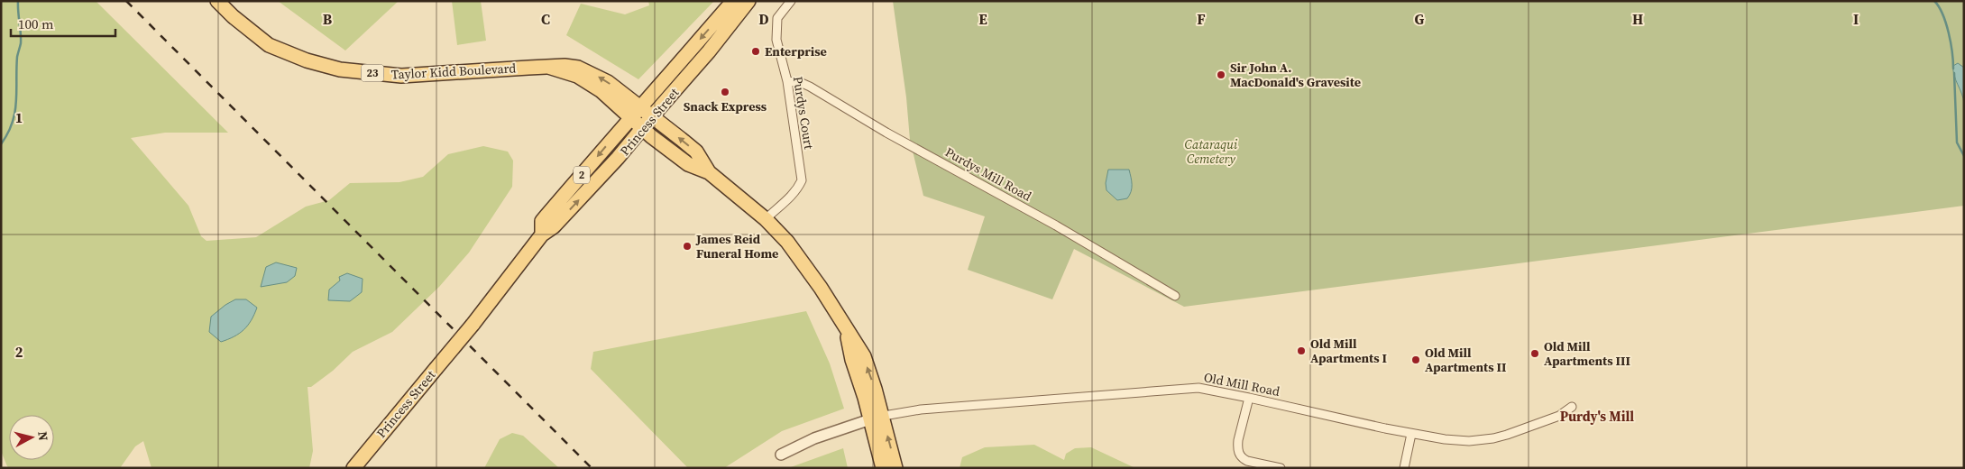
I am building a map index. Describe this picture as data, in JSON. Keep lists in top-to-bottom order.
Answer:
{
  "streets": {
    "main road": [
      "Taylor Kidd Boulevard",
      "23",
      "Princess Street",
      "2"
    ],
    "street": ["Purdys Court", "Purdys Mill Road", "Old Mill Road"]
  },
  "crossings": [
    ["Taylor Kidd Boulevard", "Princess Street"],
    ["Purdys Court", "Purdys Mill Road"]
  ],
  "districts": ["Purdy's Mill"],
  "parks": ["Cataraqui Cemetery"],
  "places": [
    "Enterprise",
    "Sir John A. MacDonald's Gravesite",
    "Snack Express",
    "James Reid Funeral Home",
    "Old Mill Apartments I",
    "Old Mill Apartments III",
    "Old Mill Apartments II"
  ],
  "scale_bar": "100 m",
  "north": "right",
  "grid": {
    "columns": [
      "B",
      "C",
      "D",
      "E",
      "F",
      "G",
      "H",
      "I"
    ],
    "rows": ["1", "2"]
  }
}
